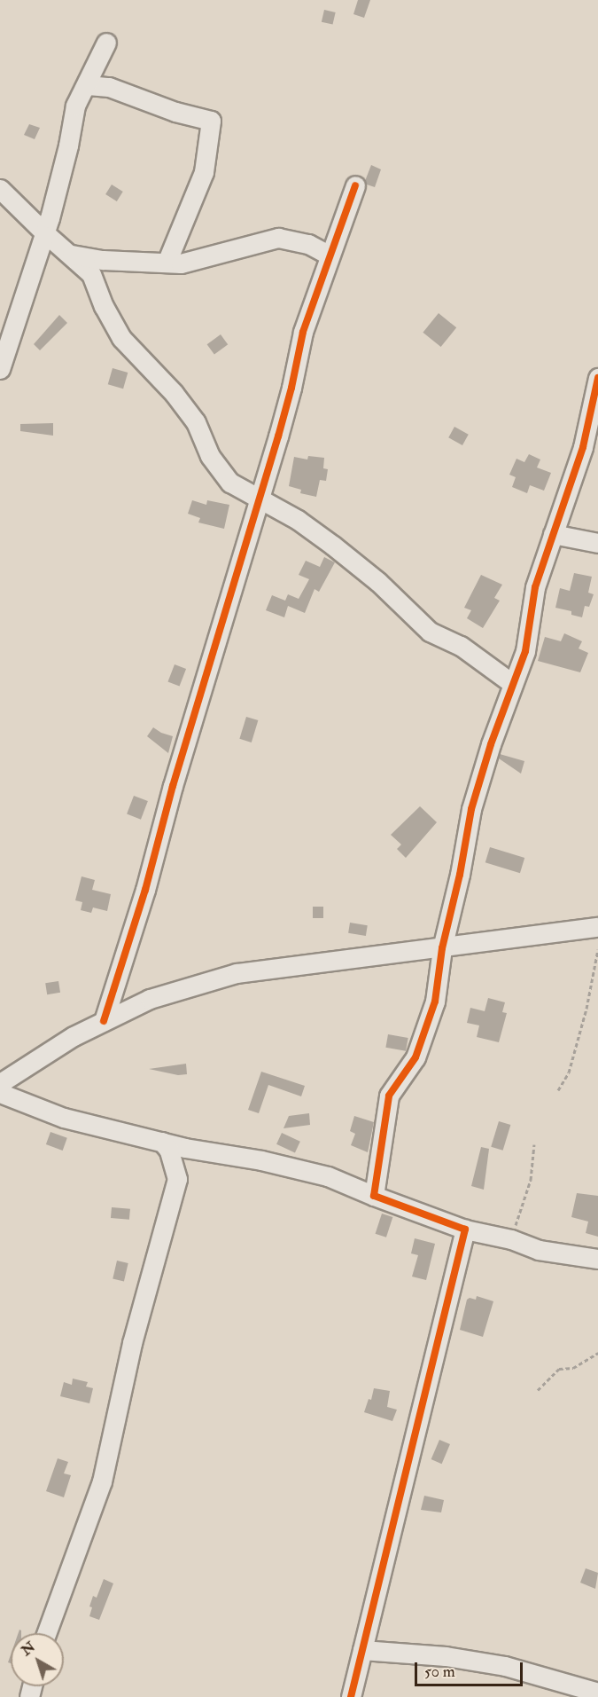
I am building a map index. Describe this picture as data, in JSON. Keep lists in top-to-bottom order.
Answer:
{
  "scale_bar": "50 m",
  "north": "top left"
}
